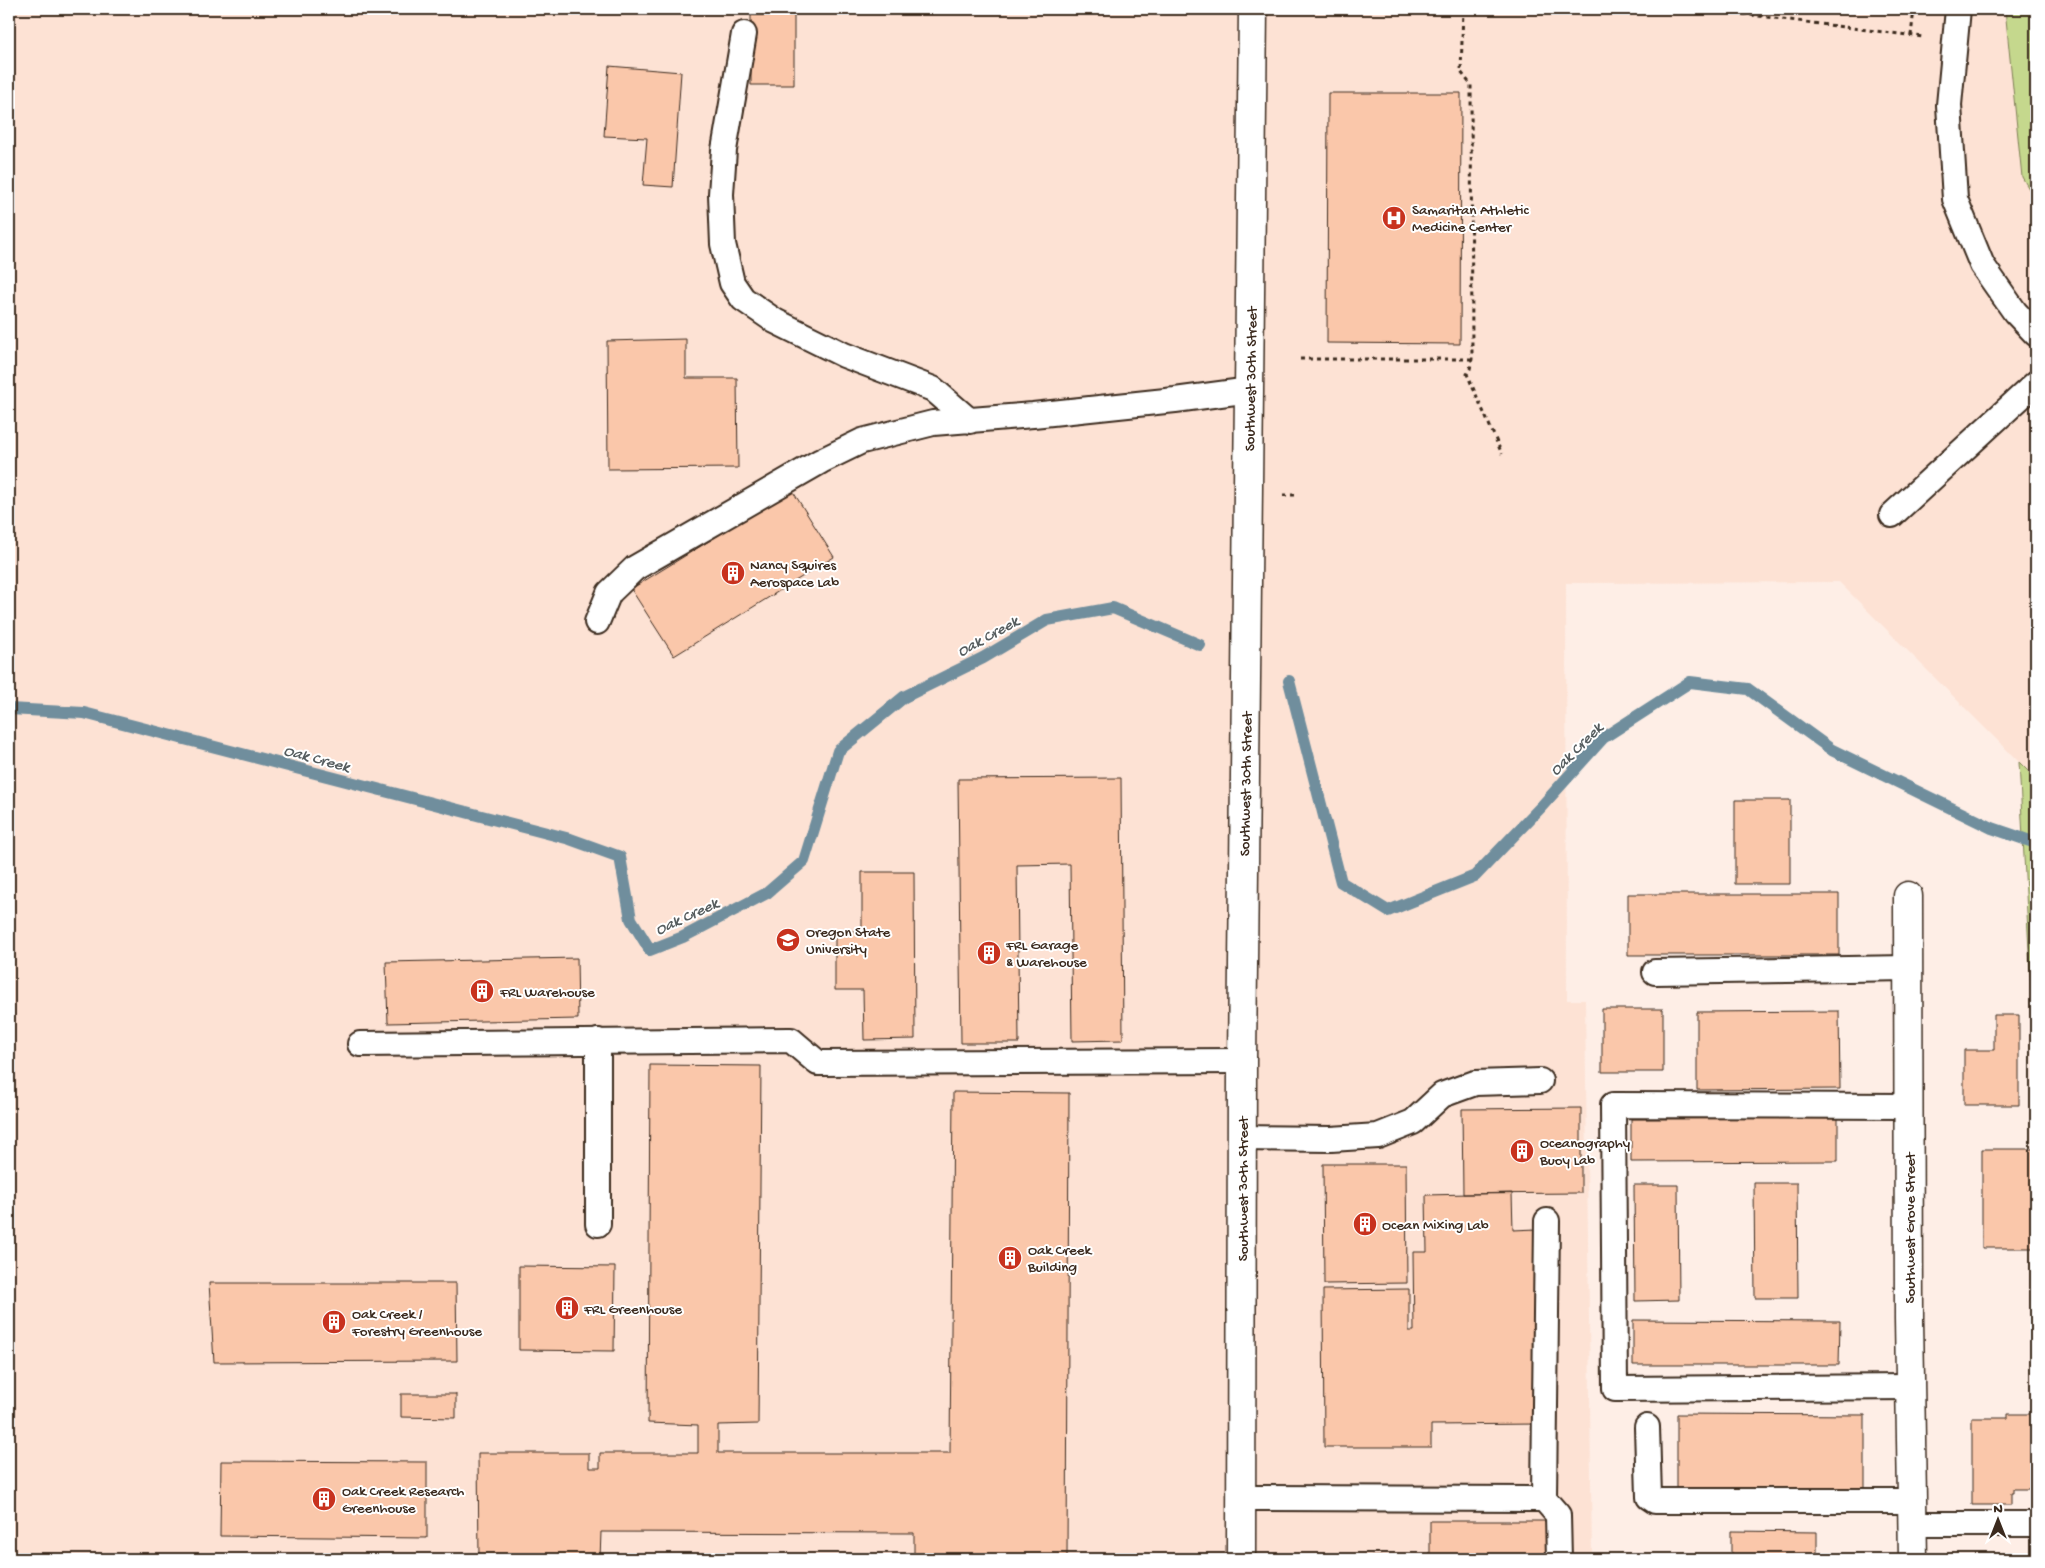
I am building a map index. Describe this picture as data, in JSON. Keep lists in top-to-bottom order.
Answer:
{
  "streets": {
    "street": ["Southwest 30th Street", "Southwest Grove Street"]
  },
  "water": ["Oak Creek"],
  "places": {
    "hospital": ["Samaritan Athletic Medicine Center"],
    "building": [
      "Nancy Squires Aerospace Lab",
      "FRL Garage & Warehouse",
      "FRL Warehouse",
      "Oceanography Buoy Lab",
      "Ocean Mixing Lab",
      "Oak Creek Building",
      "FRL Greenhouse",
      "Oak Creek / Forestry Greenhouse",
      "Oak Creek Research Greenhouse"
    ],
    "school or university": ["Oregon State University"]
  },
  "north": "top"
}
